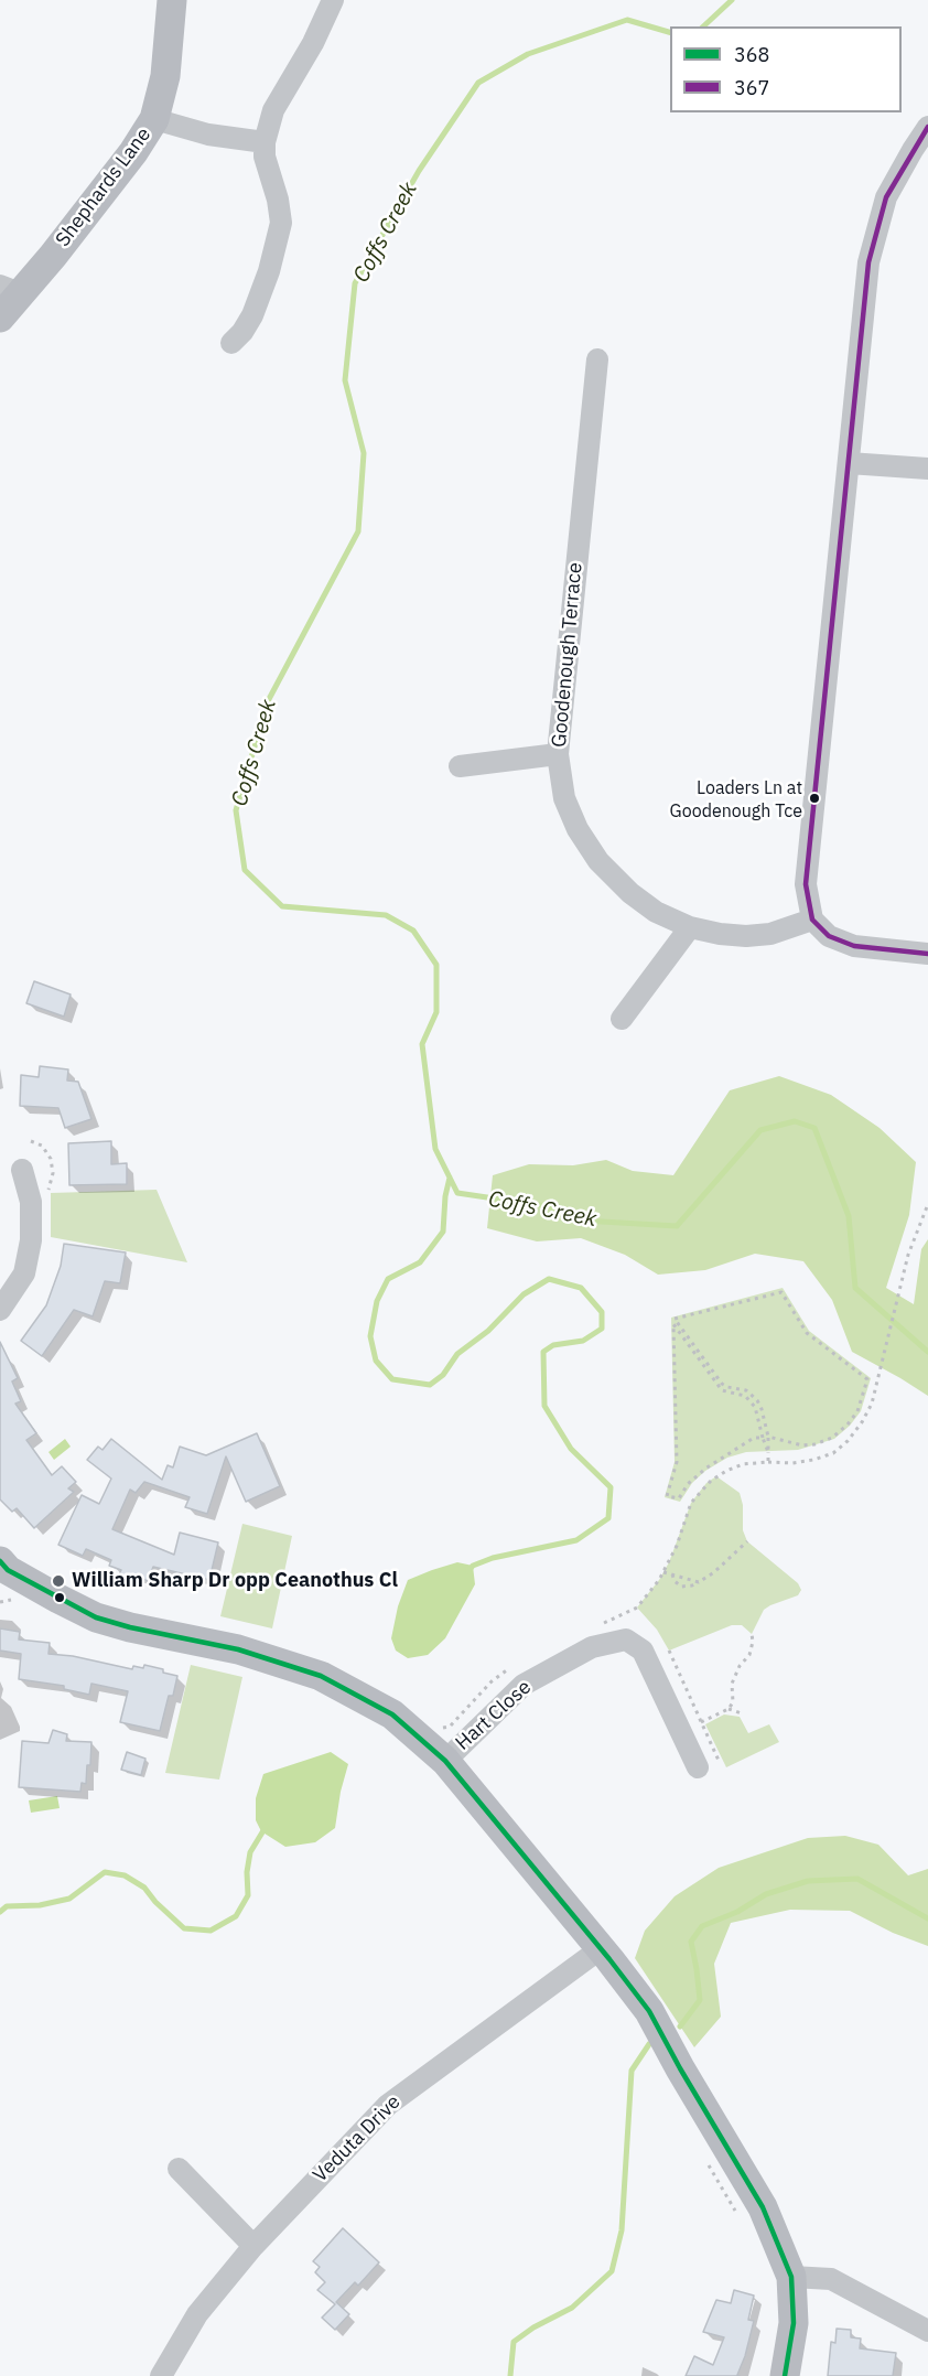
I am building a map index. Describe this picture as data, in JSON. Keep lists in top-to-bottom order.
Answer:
{
  "streets": {
    "street": [
      "Shephards Lane",
      "Goodenough Terrace",
      "Hart Close",
      "Veduta Drive"
    ]
  },
  "water": ["Coffs Creek"],
  "places": ["Loaders Ln at Goodenough Tce", "William Sharp Dr opp Ceanothus Cl"],
  "lines": ["transit line 367", "transit line 368"],
  "legend": ["368", "367"]
}
